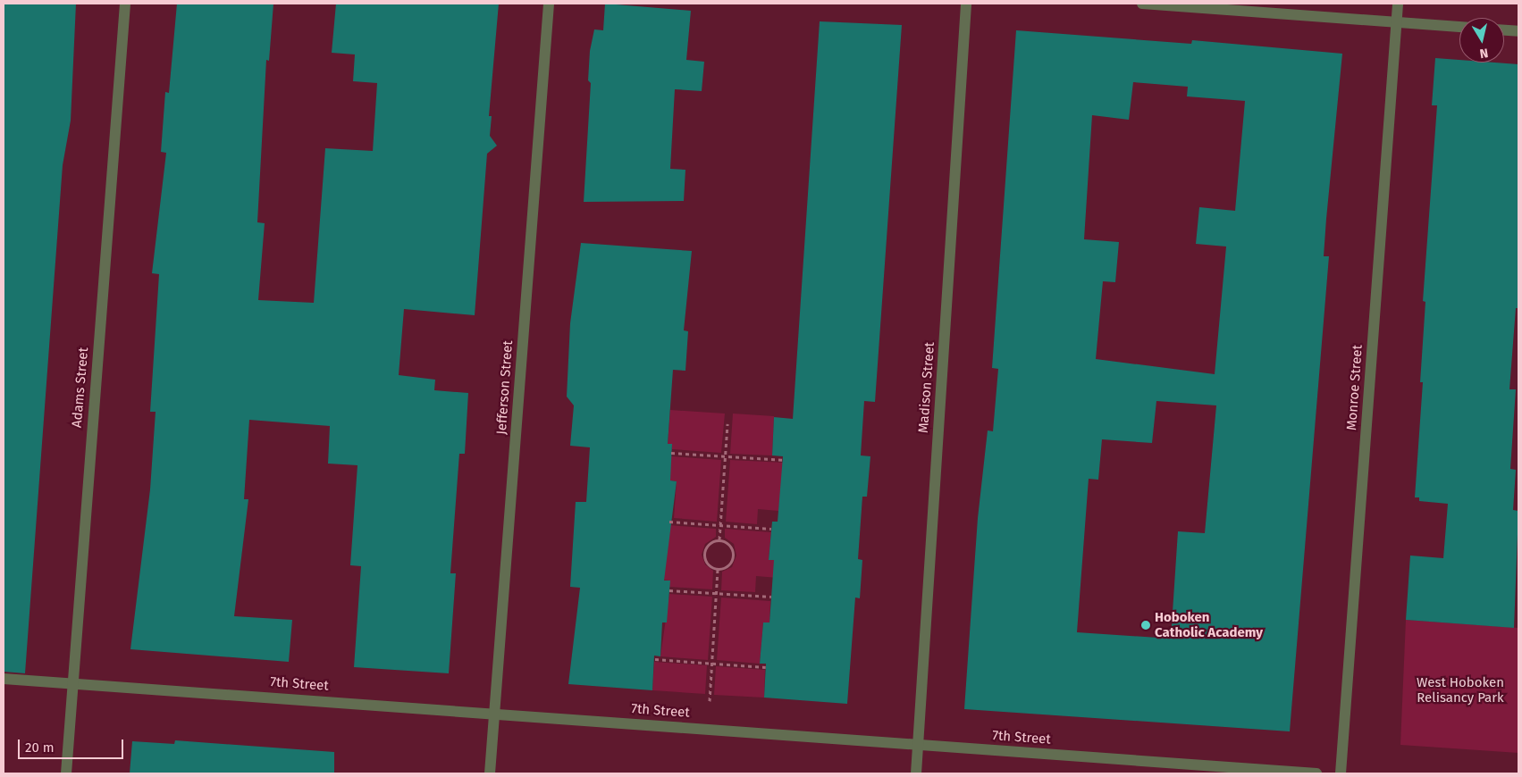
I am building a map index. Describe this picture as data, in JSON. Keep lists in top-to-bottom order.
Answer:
{
  "streets": {
    "street": [
      "Adams Street",
      "Jefferson Street",
      "Madison Street",
      "Monroe Street",
      "7th Street"
    ]
  },
  "crossings": [
    ["Adams Street", "7th Street"],
    ["Jefferson Street", "7th Street"],
    ["Madison Street", "7th Street"]
  ],
  "parks": ["West Hoboken Relisancy Park"],
  "places": ["Hoboken Catholic Academy"],
  "scale_bar": "20 m",
  "north": "bottom"
}
